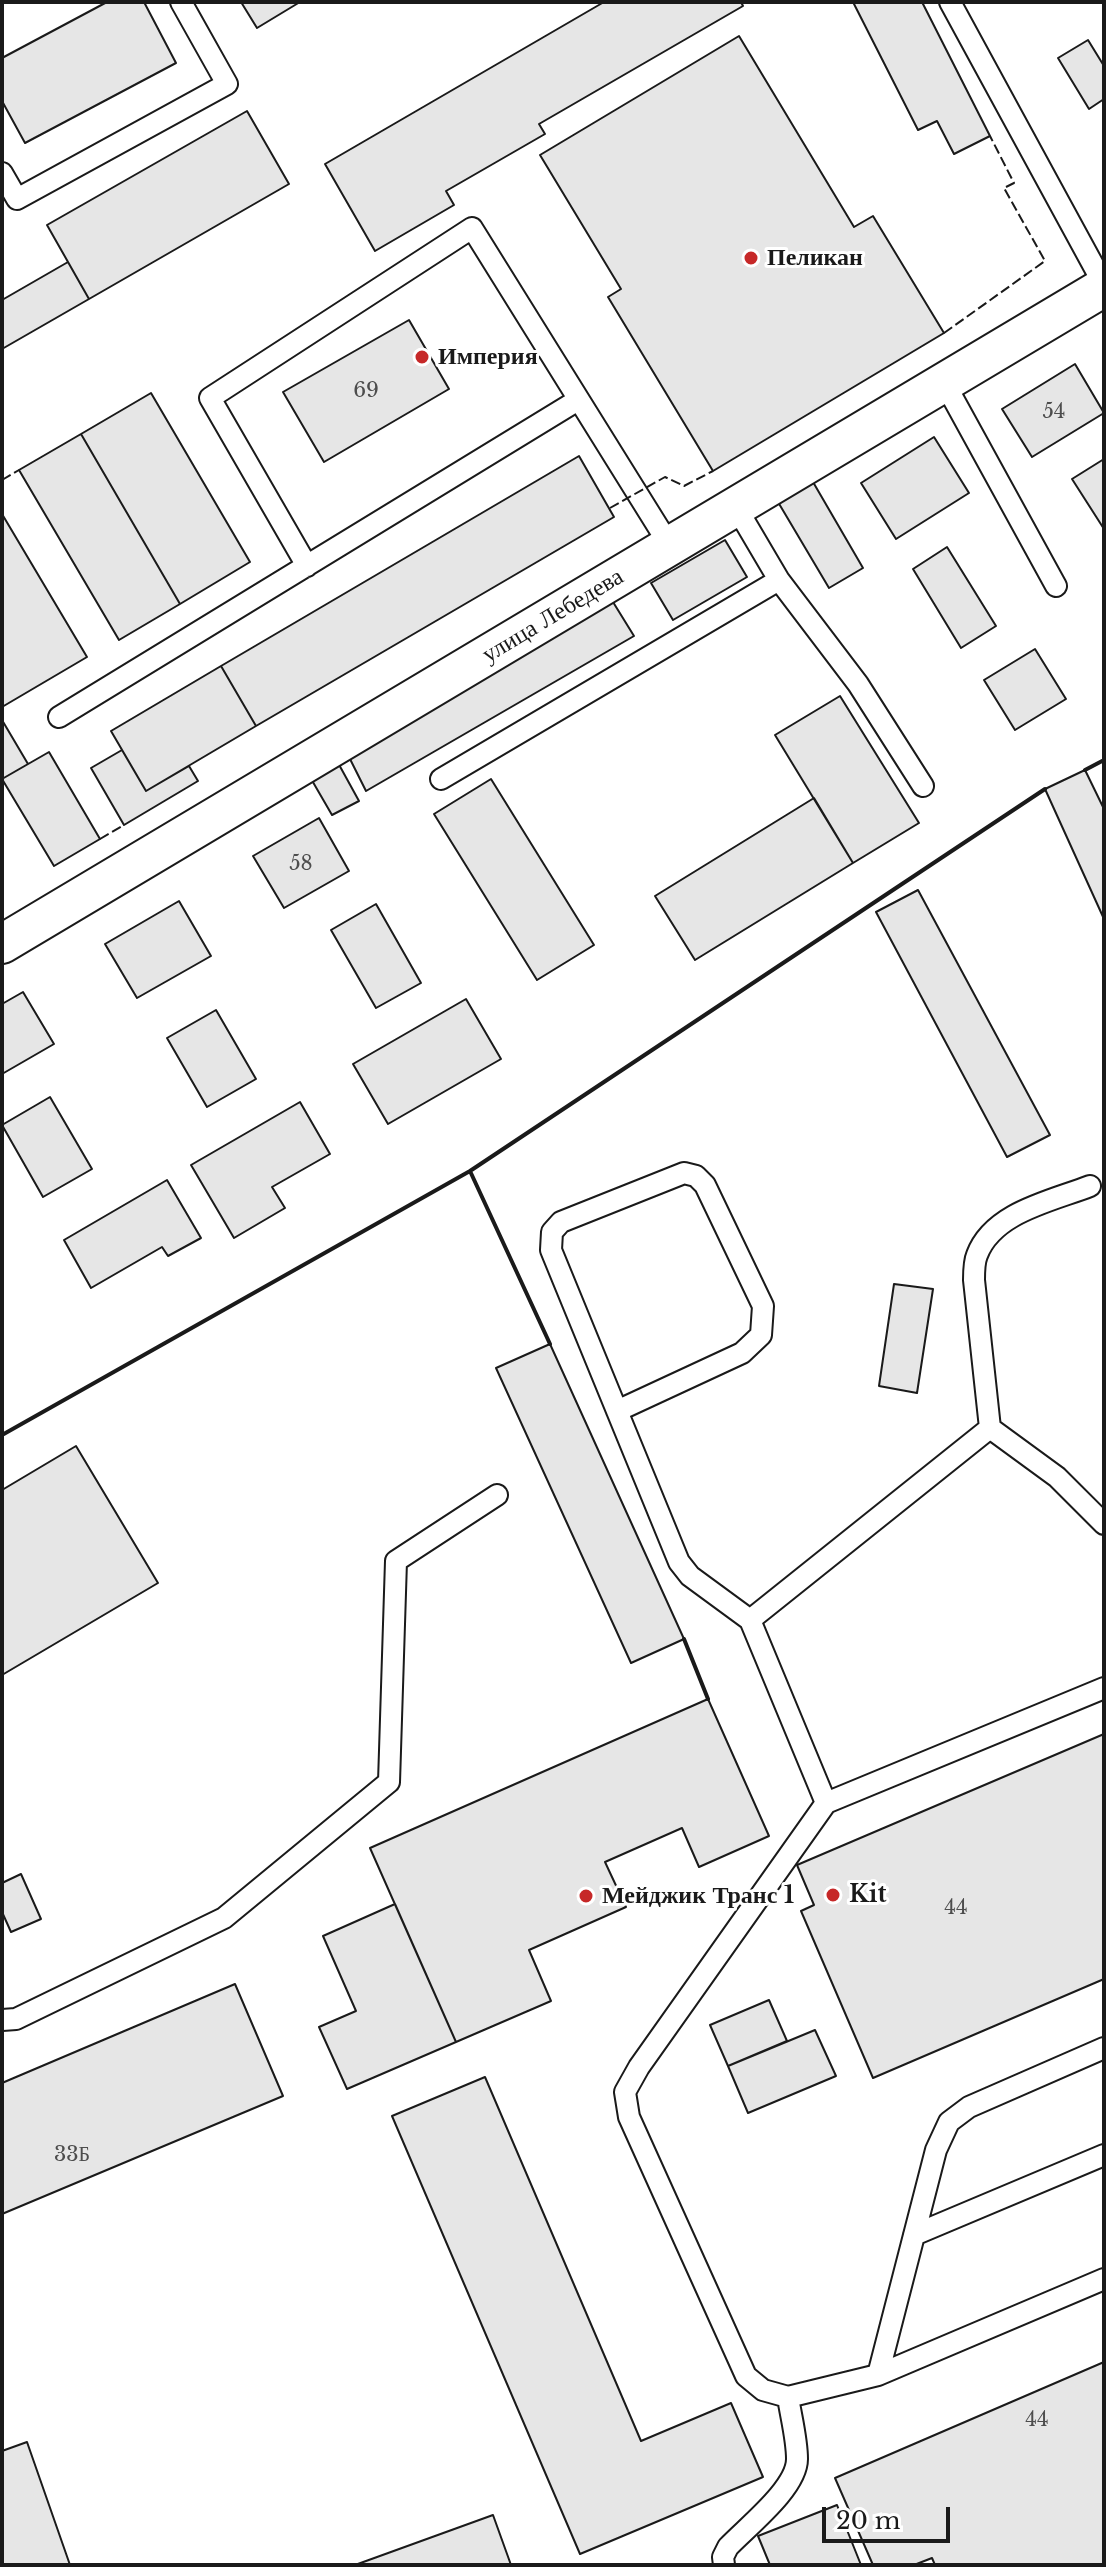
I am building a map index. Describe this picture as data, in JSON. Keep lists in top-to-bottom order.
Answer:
{
  "streets": {
    "street": ["улица Лебедева"]
  },
  "places": [
    "Пеликан",
    "Империя",
    "Kit",
    "Мейджик Транс 1"
  ],
  "house_numbers": [
    "69",
    "54",
    "58",
    "44",
    "33Б",
    "44"
  ],
  "scale_bar": "20 m"
}
